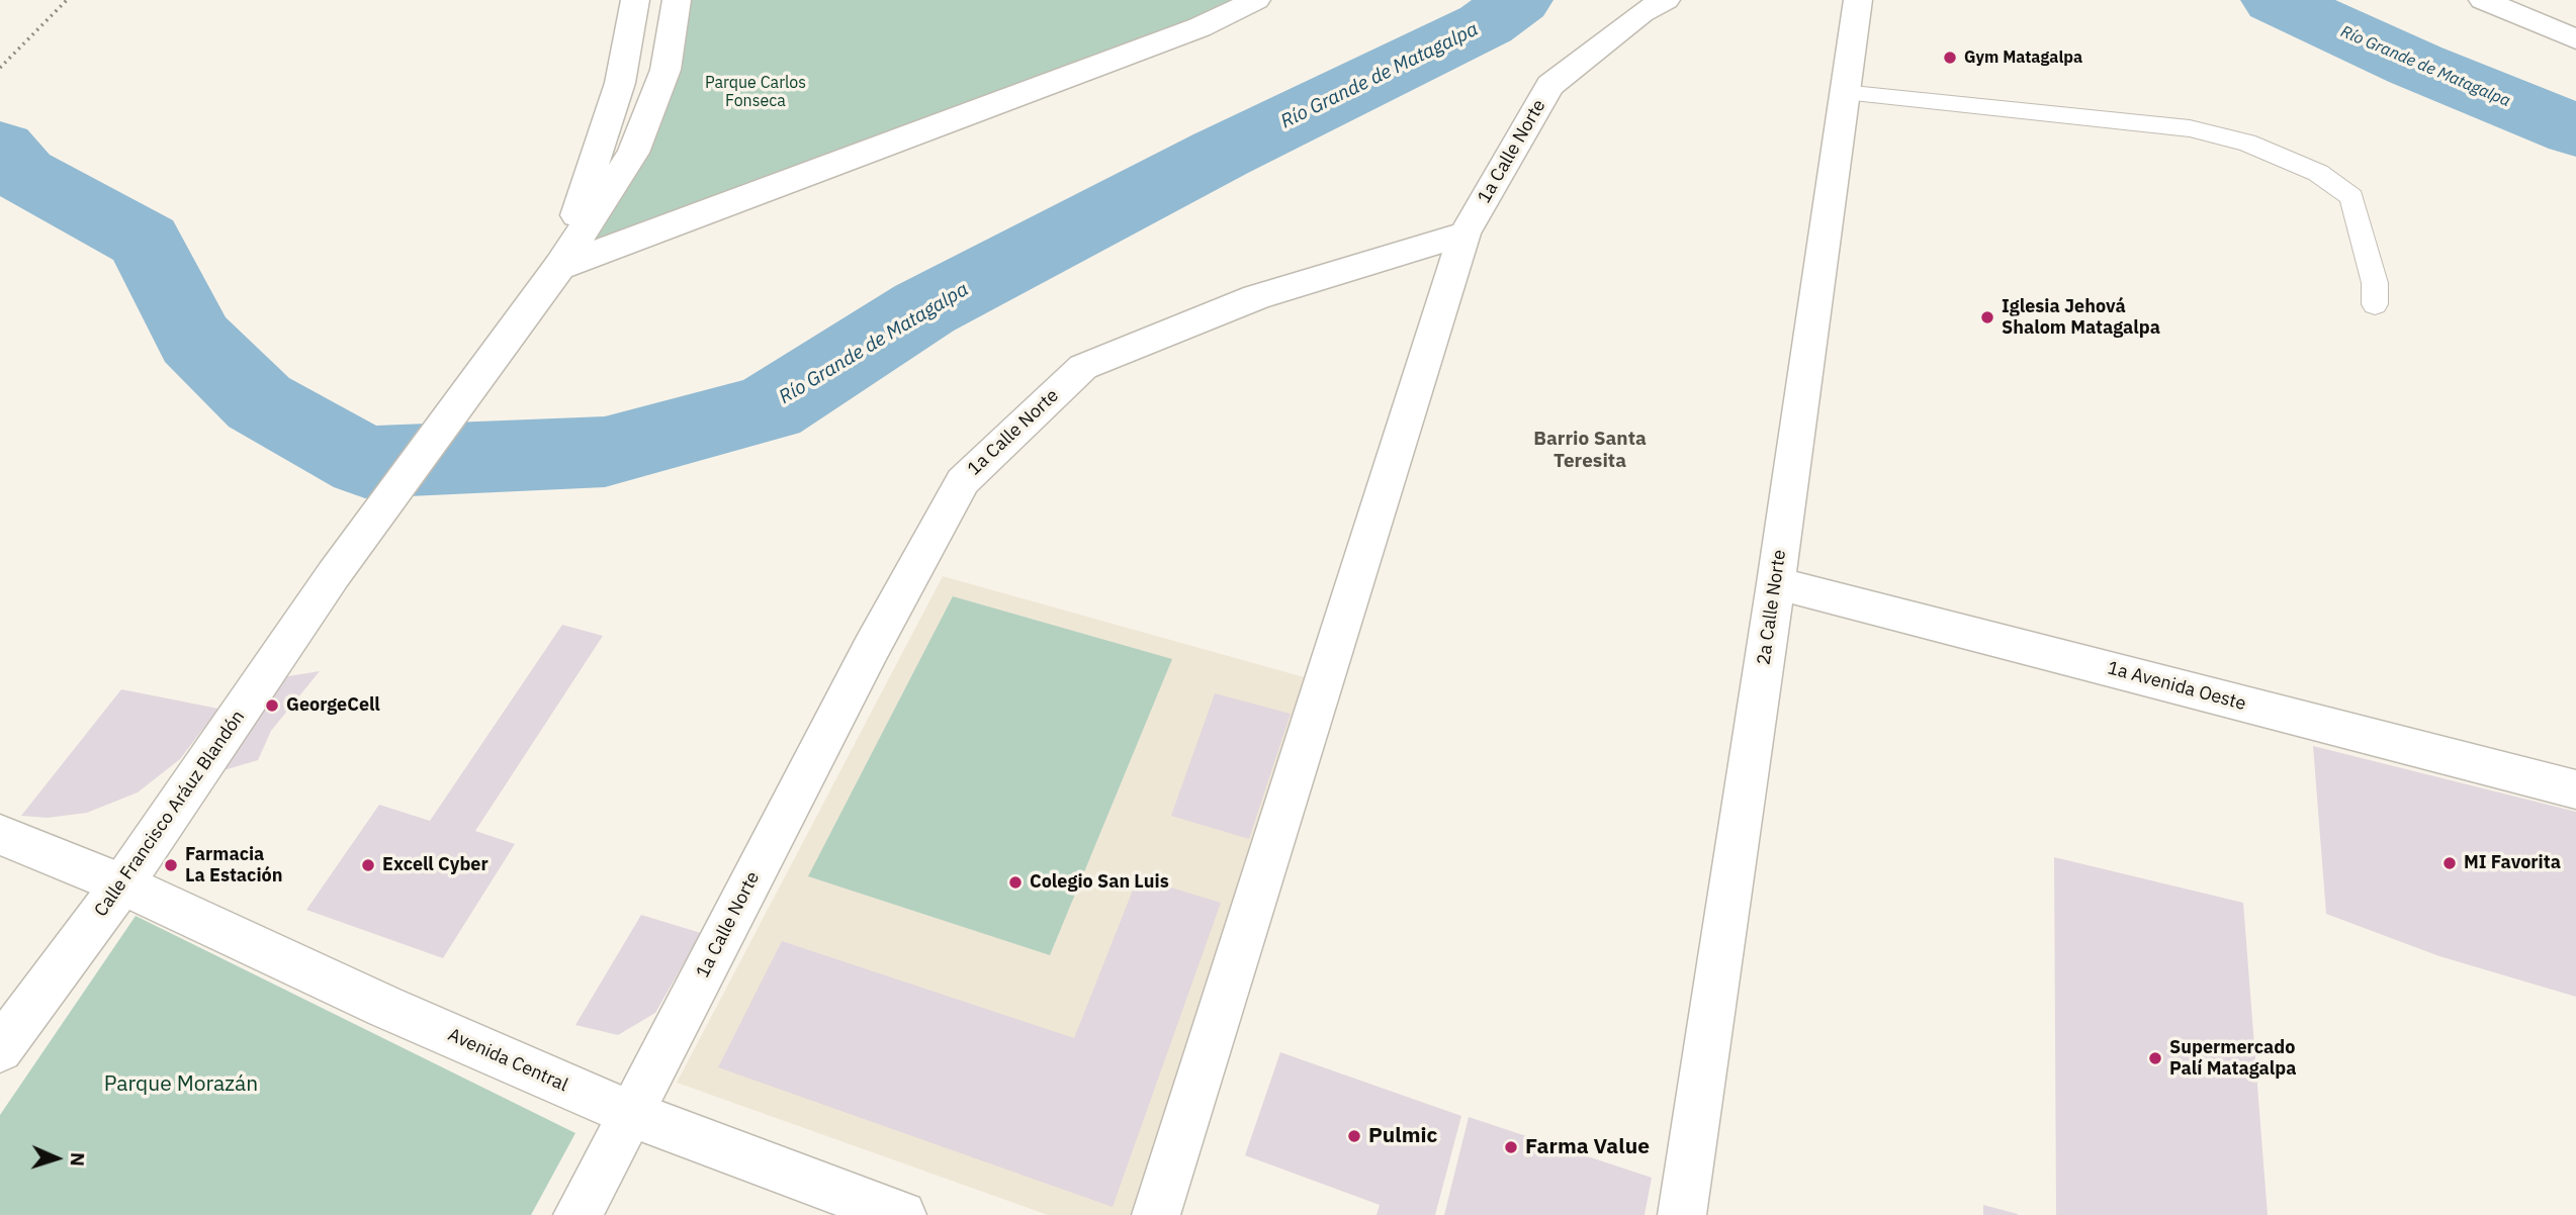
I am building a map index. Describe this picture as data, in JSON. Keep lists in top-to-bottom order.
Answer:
{
  "streets": {
    "street": [
      "1a Calle Norte",
      "2a Calle Norte",
      "1a Avenida Oeste",
      "Calle Francisco Aráuz Blandón",
      "Avenida Central"
    ]
  },
  "crossings": [
    ["1a Calle Norte", "Avenida Central"],
    ["2a Calle Norte", "1a Avenida Oeste"],
    ["Calle Francisco Aráuz Blandón", "Avenida Central"]
  ],
  "districts": ["Barrio Santa Teresita"],
  "water": ["Río Grande de Matagalpa"],
  "parks": ["Parque Carlos Fonseca", "Parque Morazán"],
  "places": [
    "Gym Matagalpa",
    "Iglesia Jehová Shalom Matagalpa",
    "GeorgeCell",
    "MI Favorita",
    "Farmacia La Estación",
    "Excell Cyber",
    "Colegio San Luis",
    "Supermercado Palí Matagalpa",
    "Pulmic",
    "Farma Value"
  ],
  "north": "right"
}
